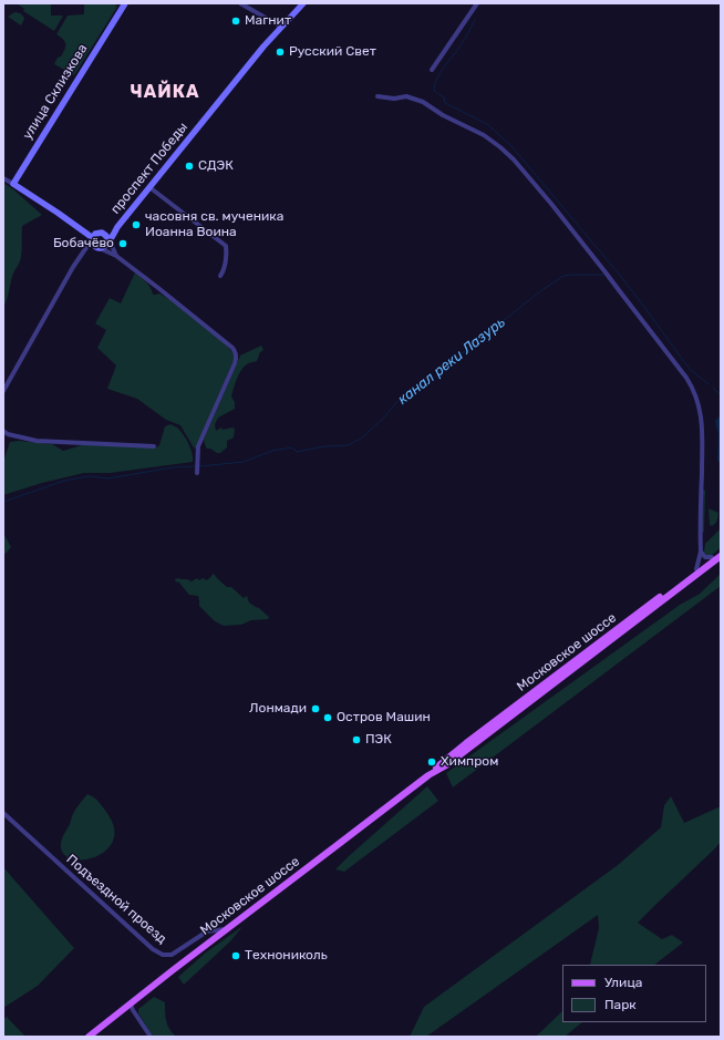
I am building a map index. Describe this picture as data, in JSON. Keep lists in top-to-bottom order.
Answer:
{
  "streets": {
    "main road": ["улица Склизкова", "проспект Победы", "Московское шоссе"],
    "street": ["Подъездной проезд"]
  },
  "crossings": [
    ["Московское шоссе", "Подъездной проезд"]
  ],
  "districts": ["ЧАЙКА"],
  "water": ["канал реки Лазурь"],
  "places": [
    "Магнит",
    "Русский Свет",
    "СДЭК",
    "часовня св. мученика Иоанна Воина",
    "Бобачёво",
    "Лонмади",
    "Остров Машин",
    "ПЭК",
    "Химпром",
    "Технониколь"
  ],
  "legend": ["Улица", "Парк"]
}
